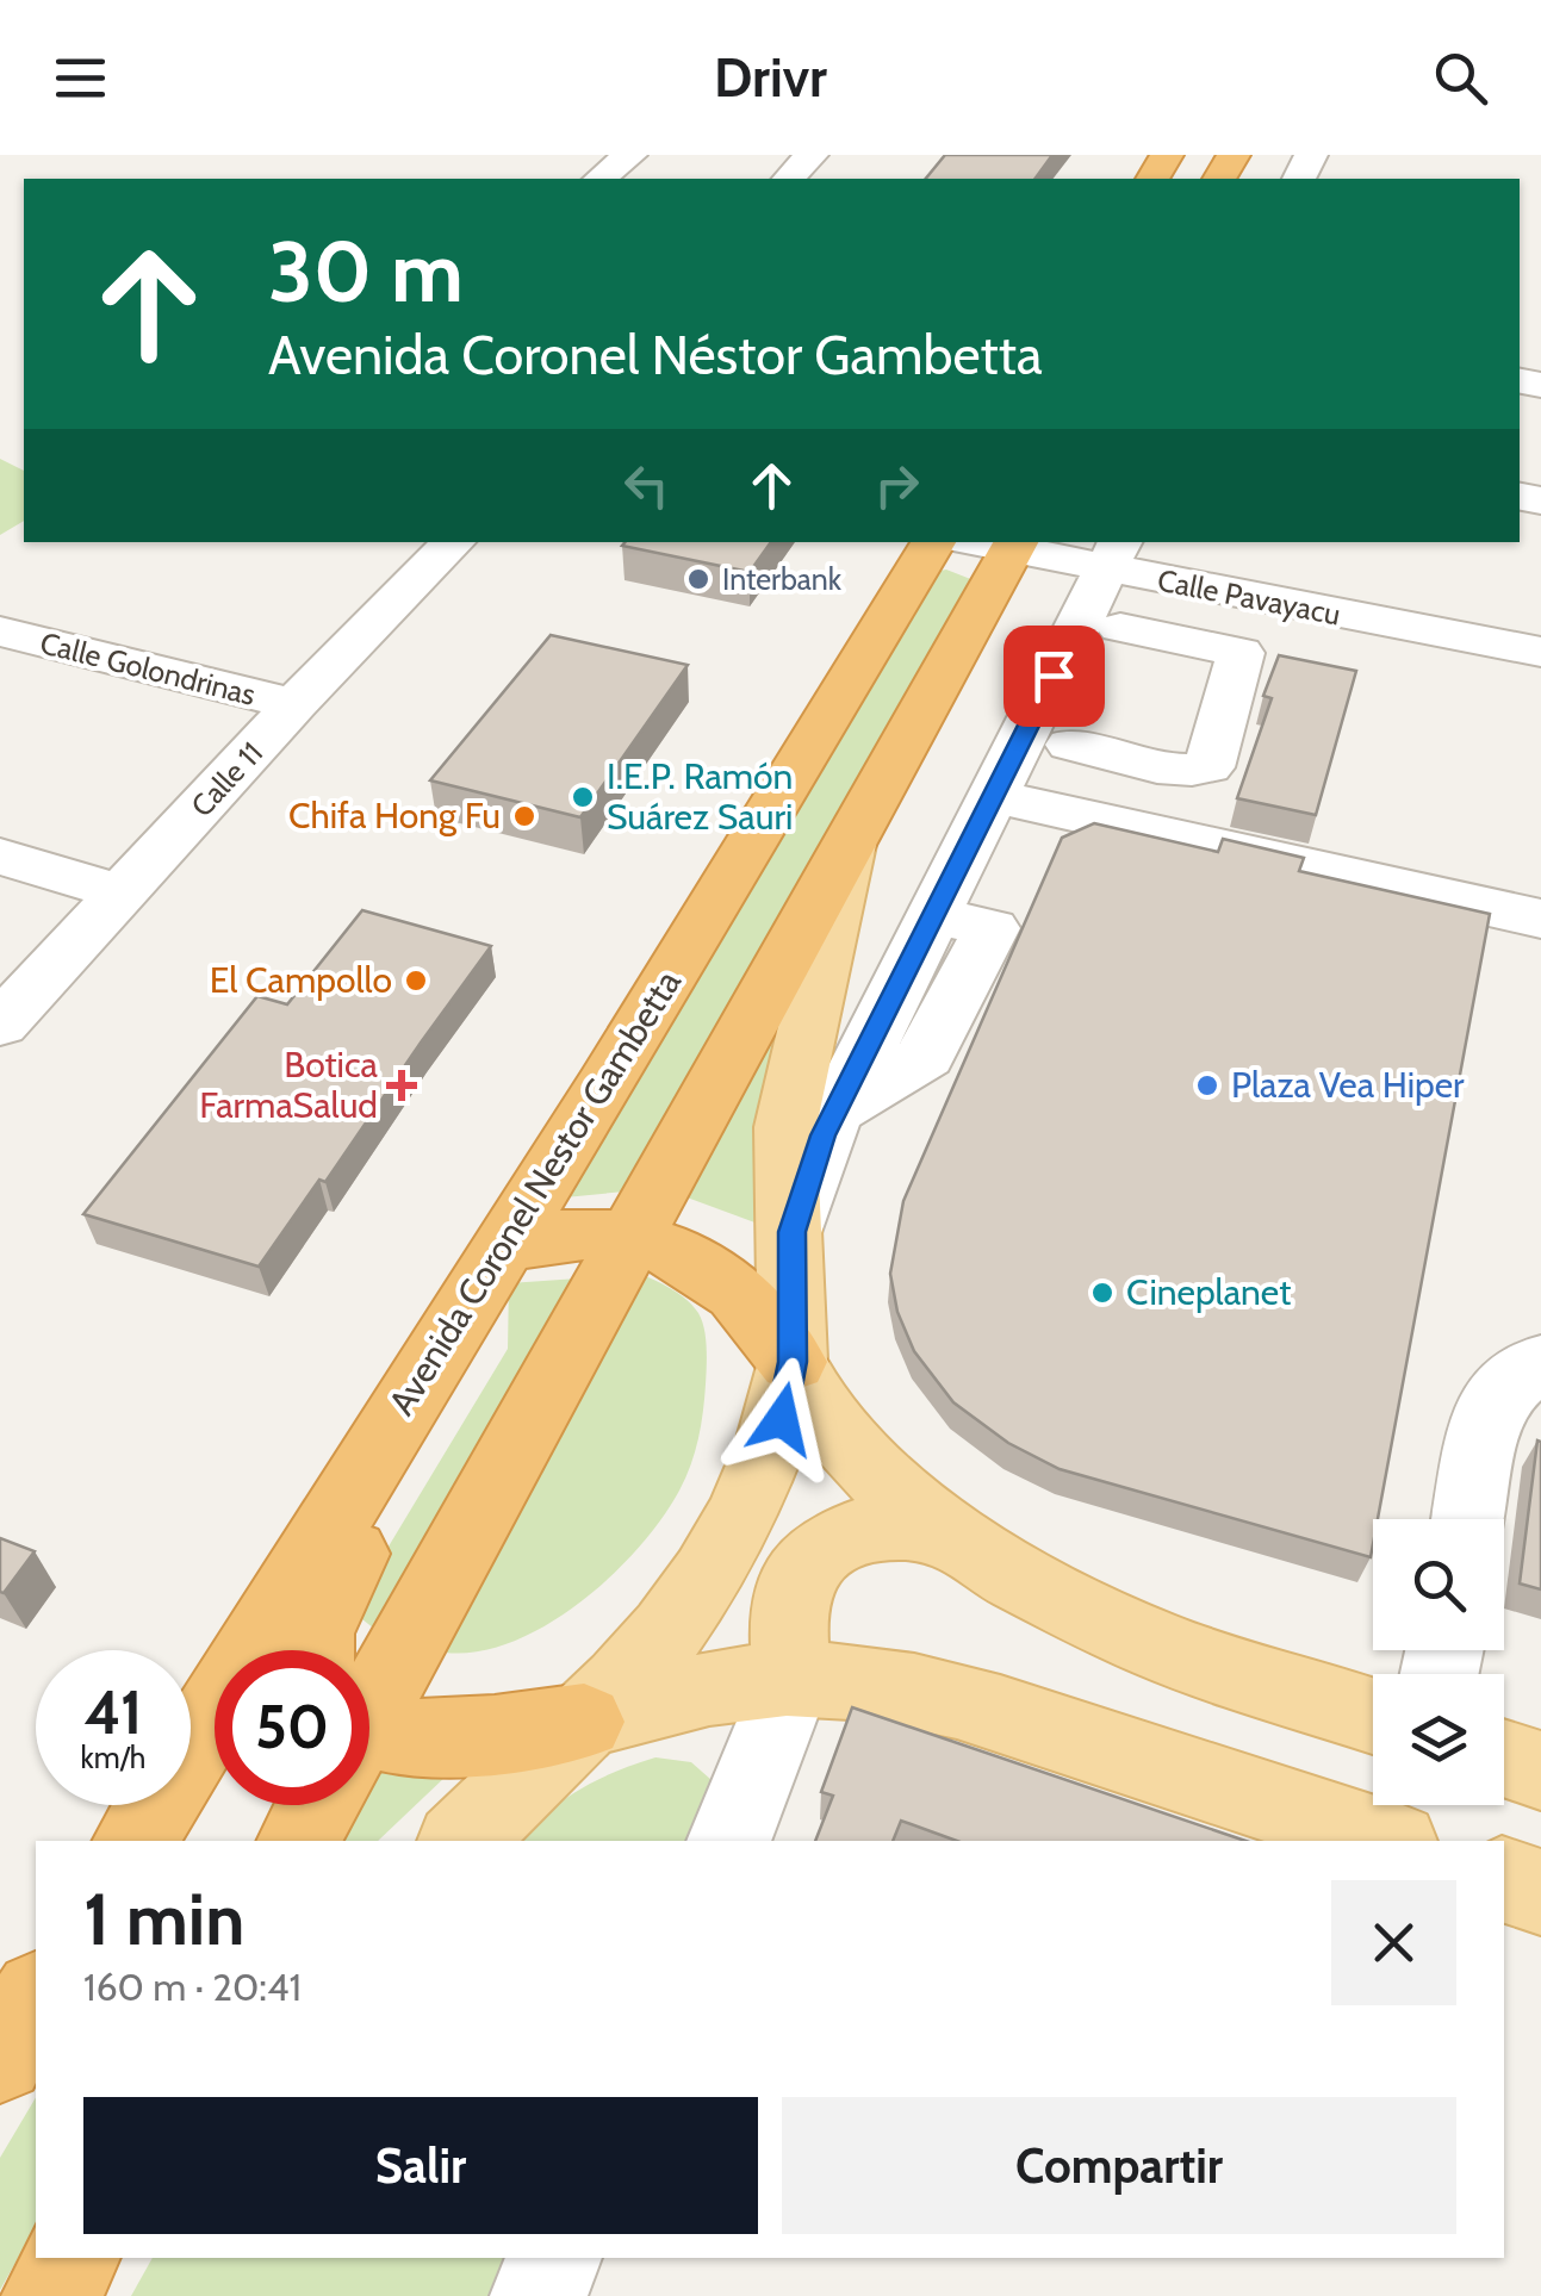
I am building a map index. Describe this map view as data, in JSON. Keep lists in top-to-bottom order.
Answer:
{
  "streets": {
    "highway": ["Avenida Coronel Nestor Gambetta"],
    "street": ["Calle Pavayacu", "Calle Golondrinas", "Calle 11"]
  },
  "crossings": [
    ["Calle Golondrinas", "Calle 11"]
  ],
  "places": {
    "other": [
      "Interbank",
      "I.E.P. Ramón Suárez Sauri",
      "Chifa Hong Fu",
      "El Campollo",
      "Plaza Vea Hiper",
      "Cineplanet"
    ],
    "health": ["Botica FarmaSalud"]
  },
  "page": {
    "header": "Drivr",
    "turn": ["30 m", "Avenida Coronel Néstor Gambetta"],
    "speed": "41 km/h",
    "limit": "50",
    "heading": ["1 min", "160 m · 20:41"],
    "buttons": ["Salir", "Compartir"]
  }
}
